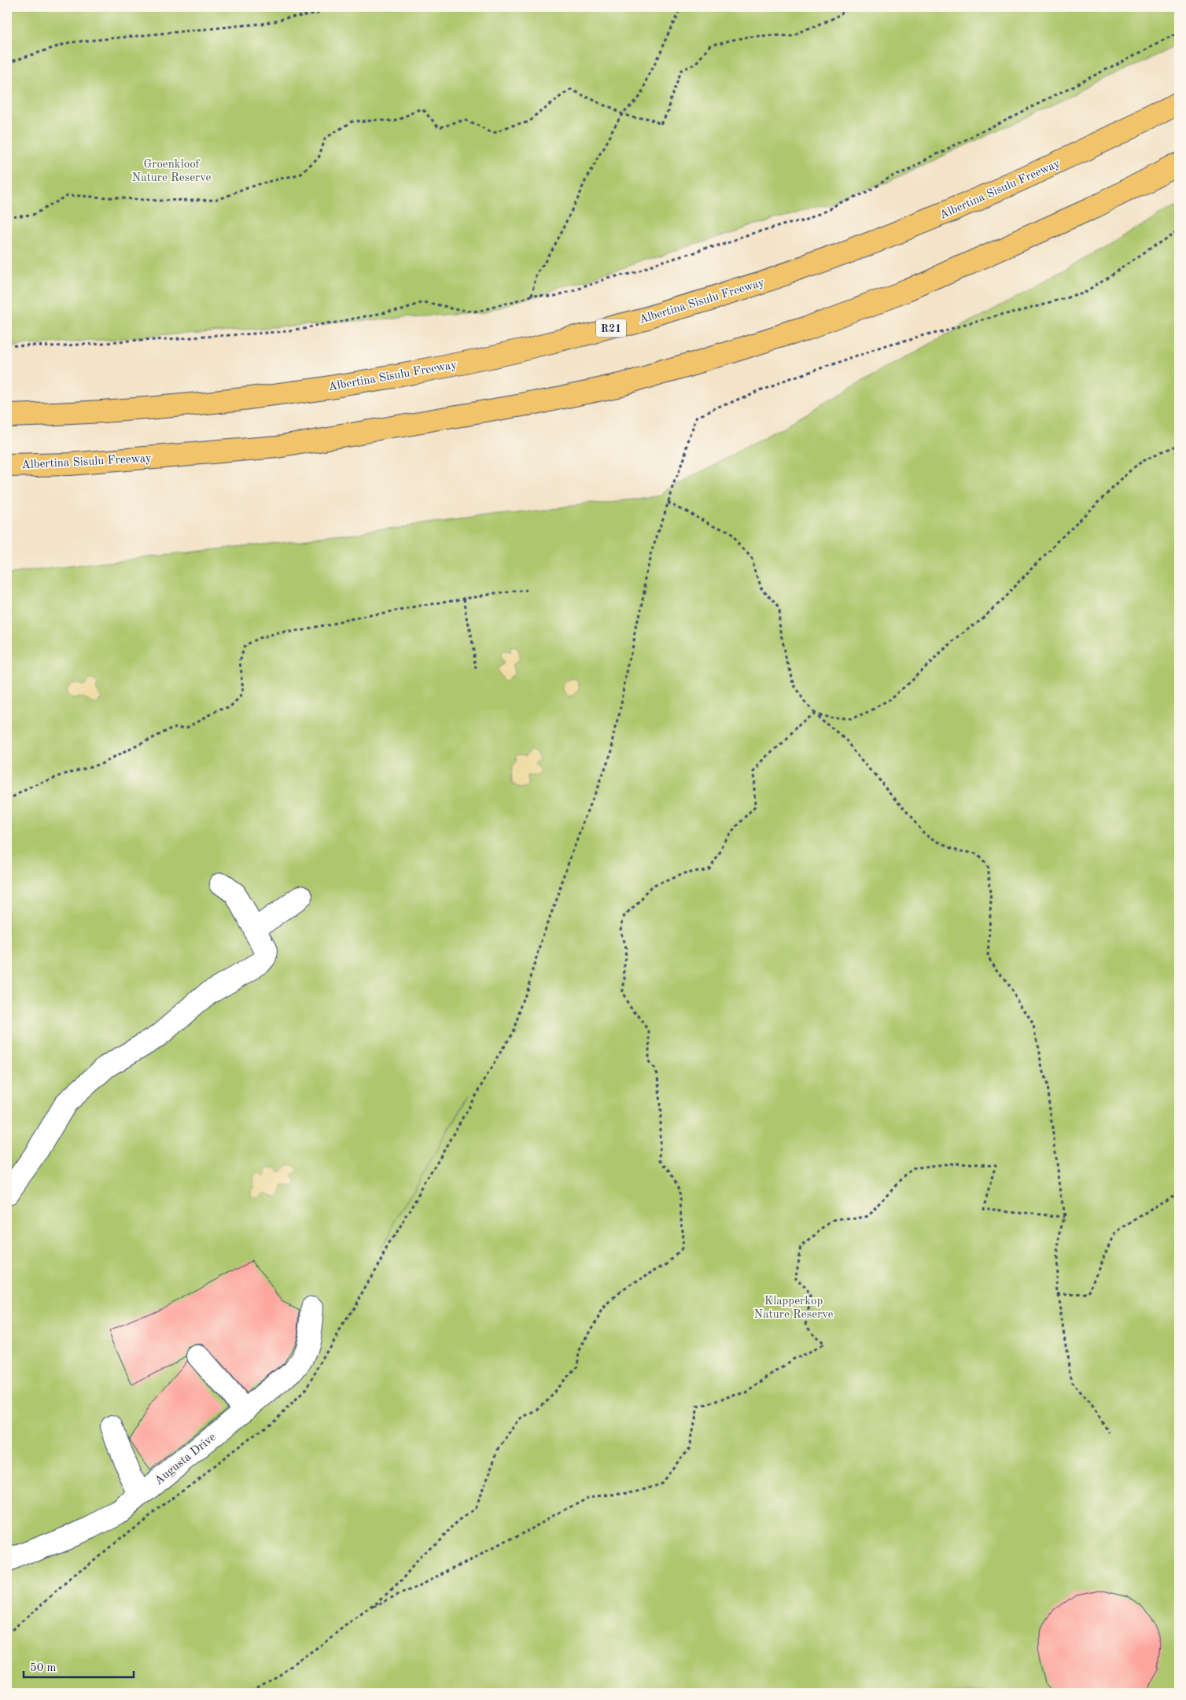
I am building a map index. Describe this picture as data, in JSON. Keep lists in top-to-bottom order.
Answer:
{
  "streets": {
    "highway": ["Albertina Sisulu Freeway", "R21"],
    "street": ["Augusta Drive"]
  },
  "parks": ["Groenkloof Nature Reserve", "Klapperkop Nature Reserve"],
  "scale_bar": "50 m"
}
